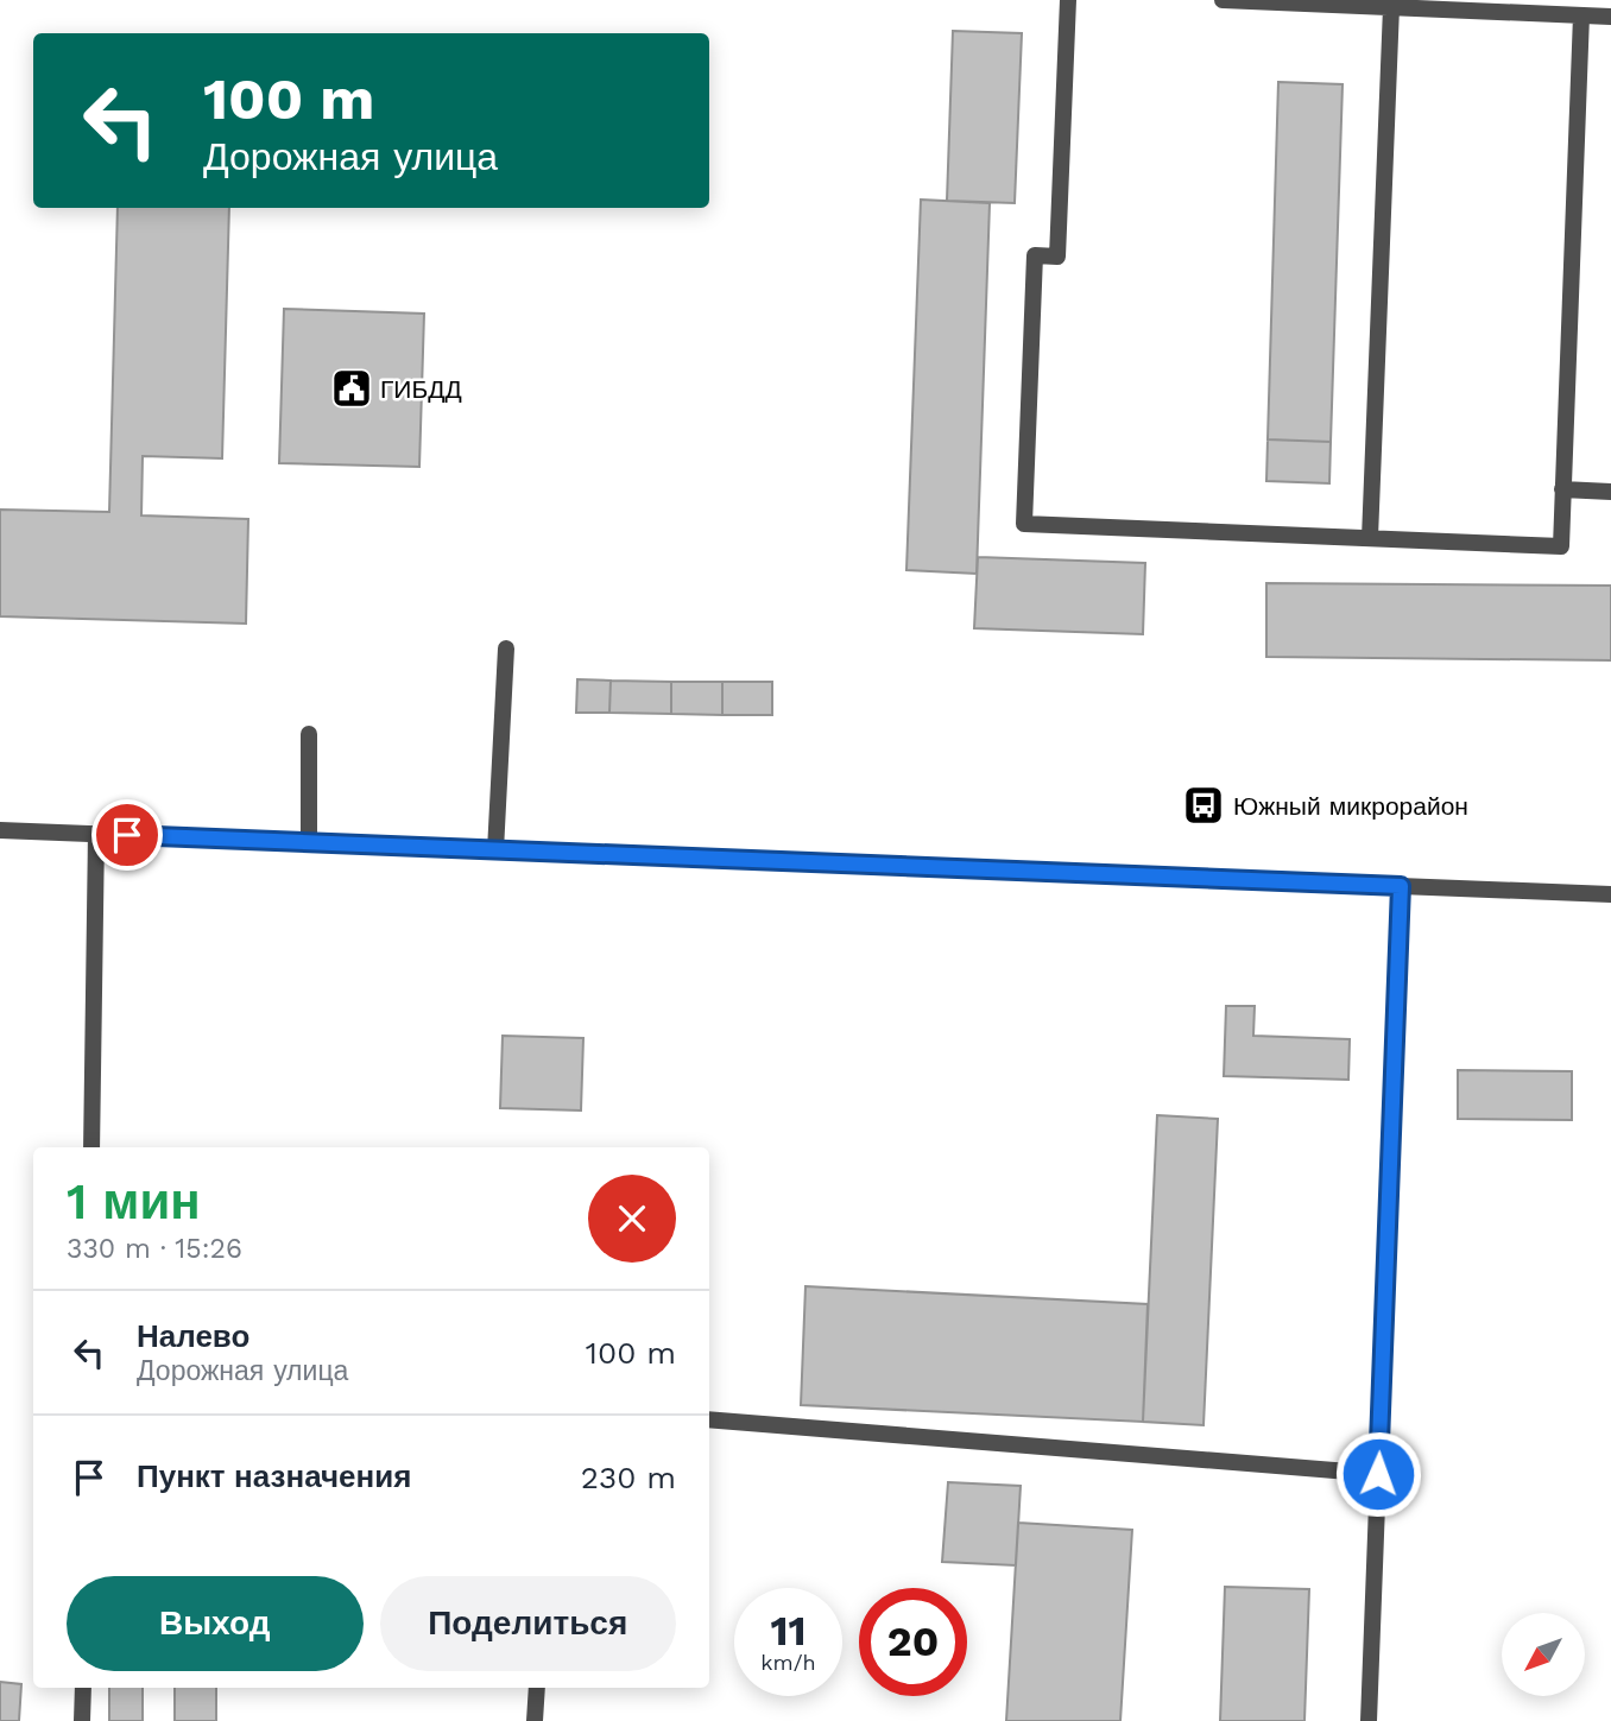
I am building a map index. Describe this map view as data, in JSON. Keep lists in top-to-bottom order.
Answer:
{
  "places": {
    "public building": ["ГИБДД"],
    "bus stop": ["Южный микрорайон"]
  },
  "north": "bottom left",
  "page": {
    "turn": ["100 m", "Дорожная улица"],
    "heading": ["1 мин", "330 m · 15:26"],
    "list": [
      {
        "name": "Налево",
        "note": "Дорожная улица",
        "value": "100 m"
      },
      {
        "name": "Пункт назначения",
        "value": "230 m"
      }
    ],
    "buttons": ["Выход", "Поделиться"],
    "speed": "11 km/h",
    "limit": "20"
  }
}
